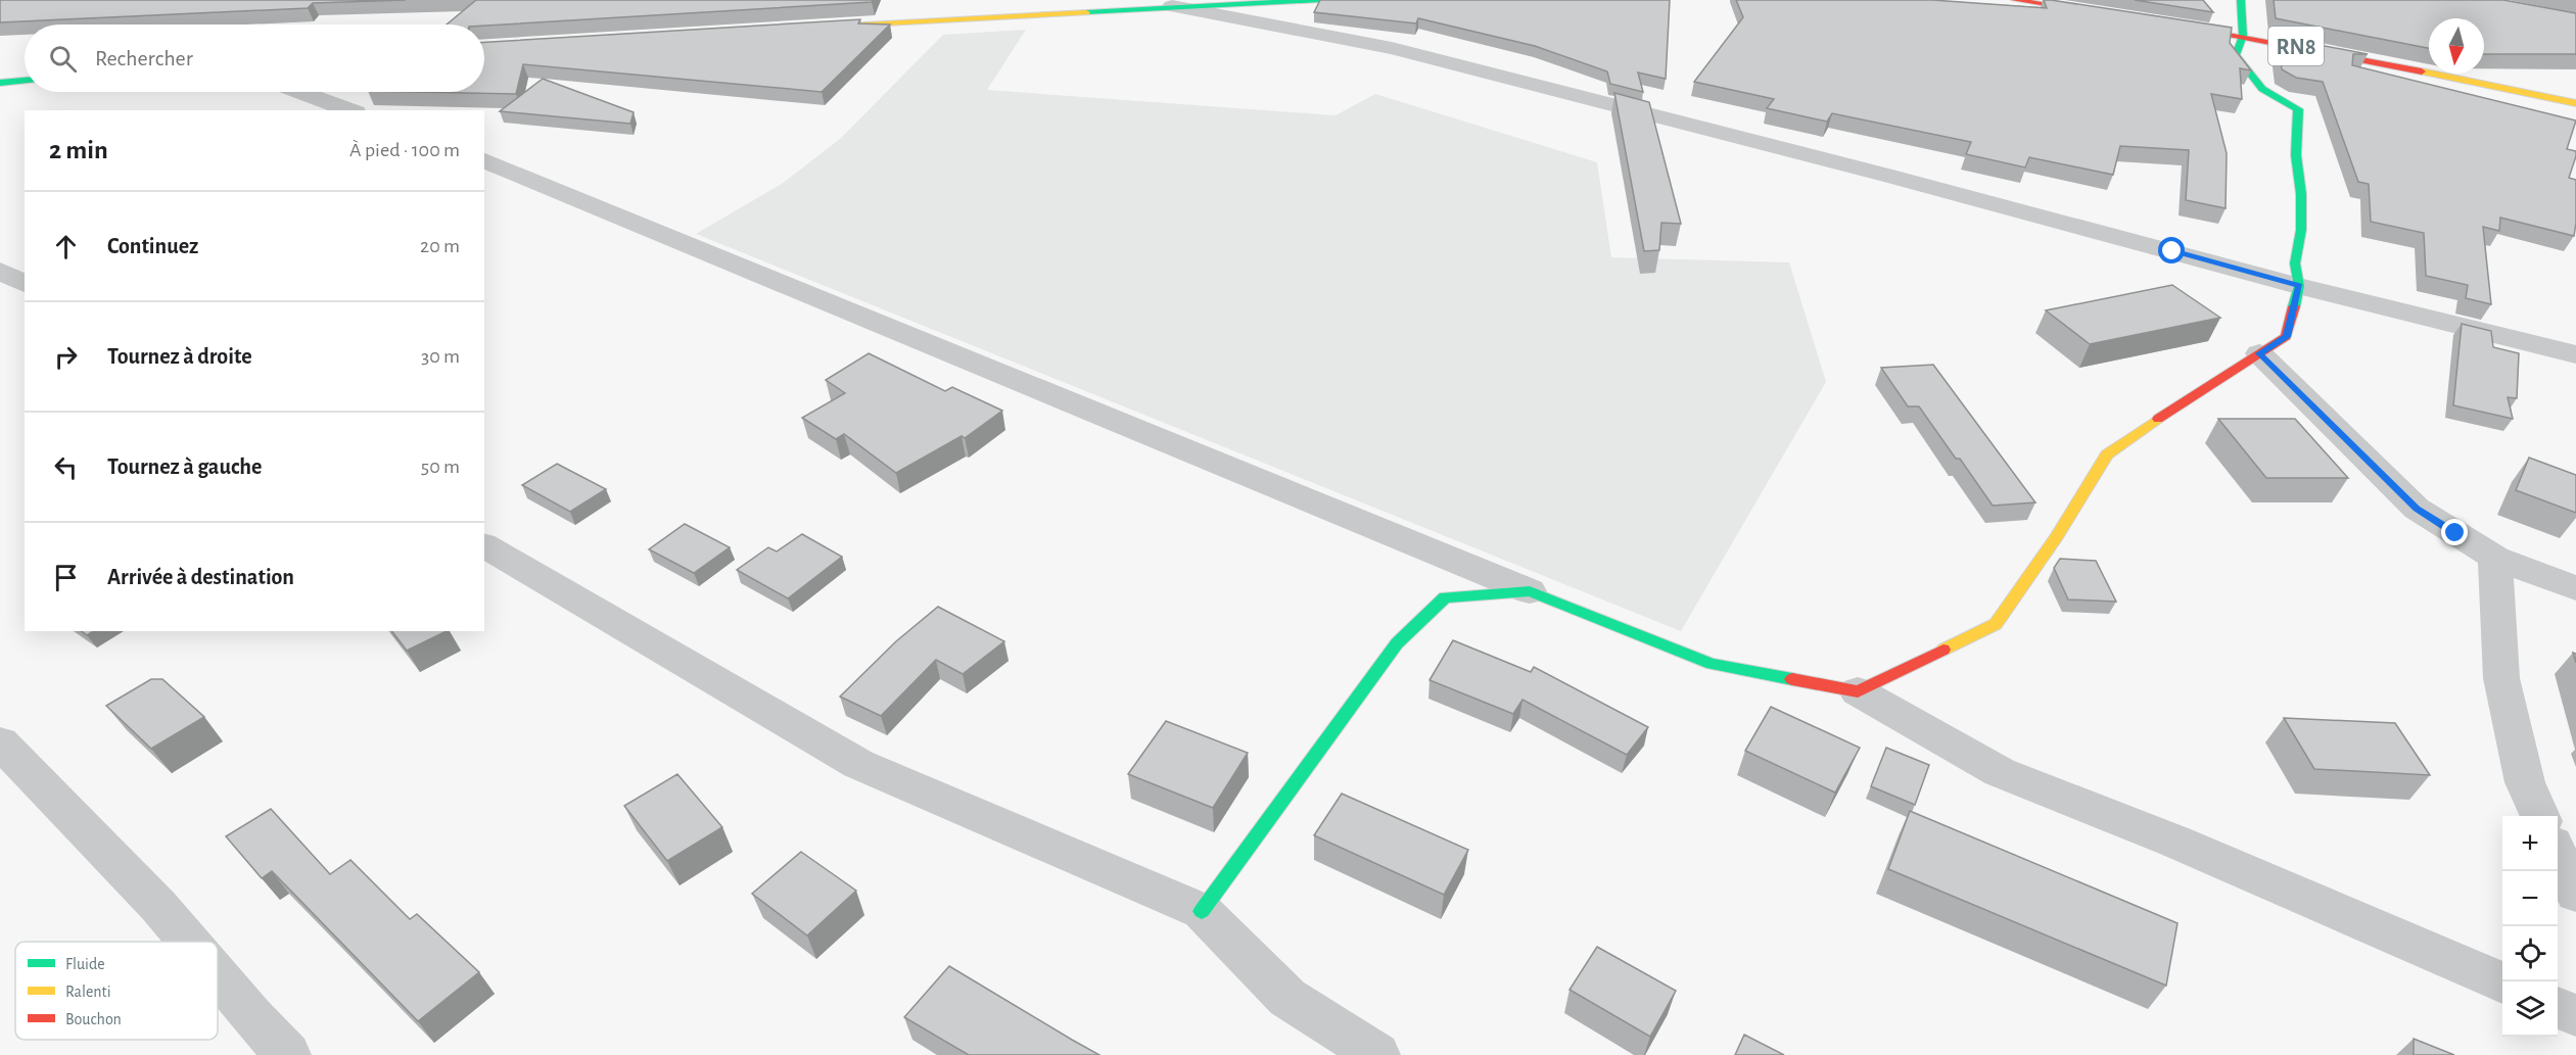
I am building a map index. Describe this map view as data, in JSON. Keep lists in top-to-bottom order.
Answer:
{
  "streets": {
    "street": ["RN8"]
  },
  "legend": ["Fluide", "Ralenti", "Bouchon"],
  "north": "bottom",
  "page": {
    "search": "Rechercher",
    "heading": ["2 min", "À pied · 100 m"],
    "list": [
      ["Continuez", "20 m"],
      ["Tournez à droite", "30 m"],
      ["Tournez à gauche", "50 m"],
      "Arrivée à destination"
    ],
    "map_buttons": ["+", "−"]
  }
}
